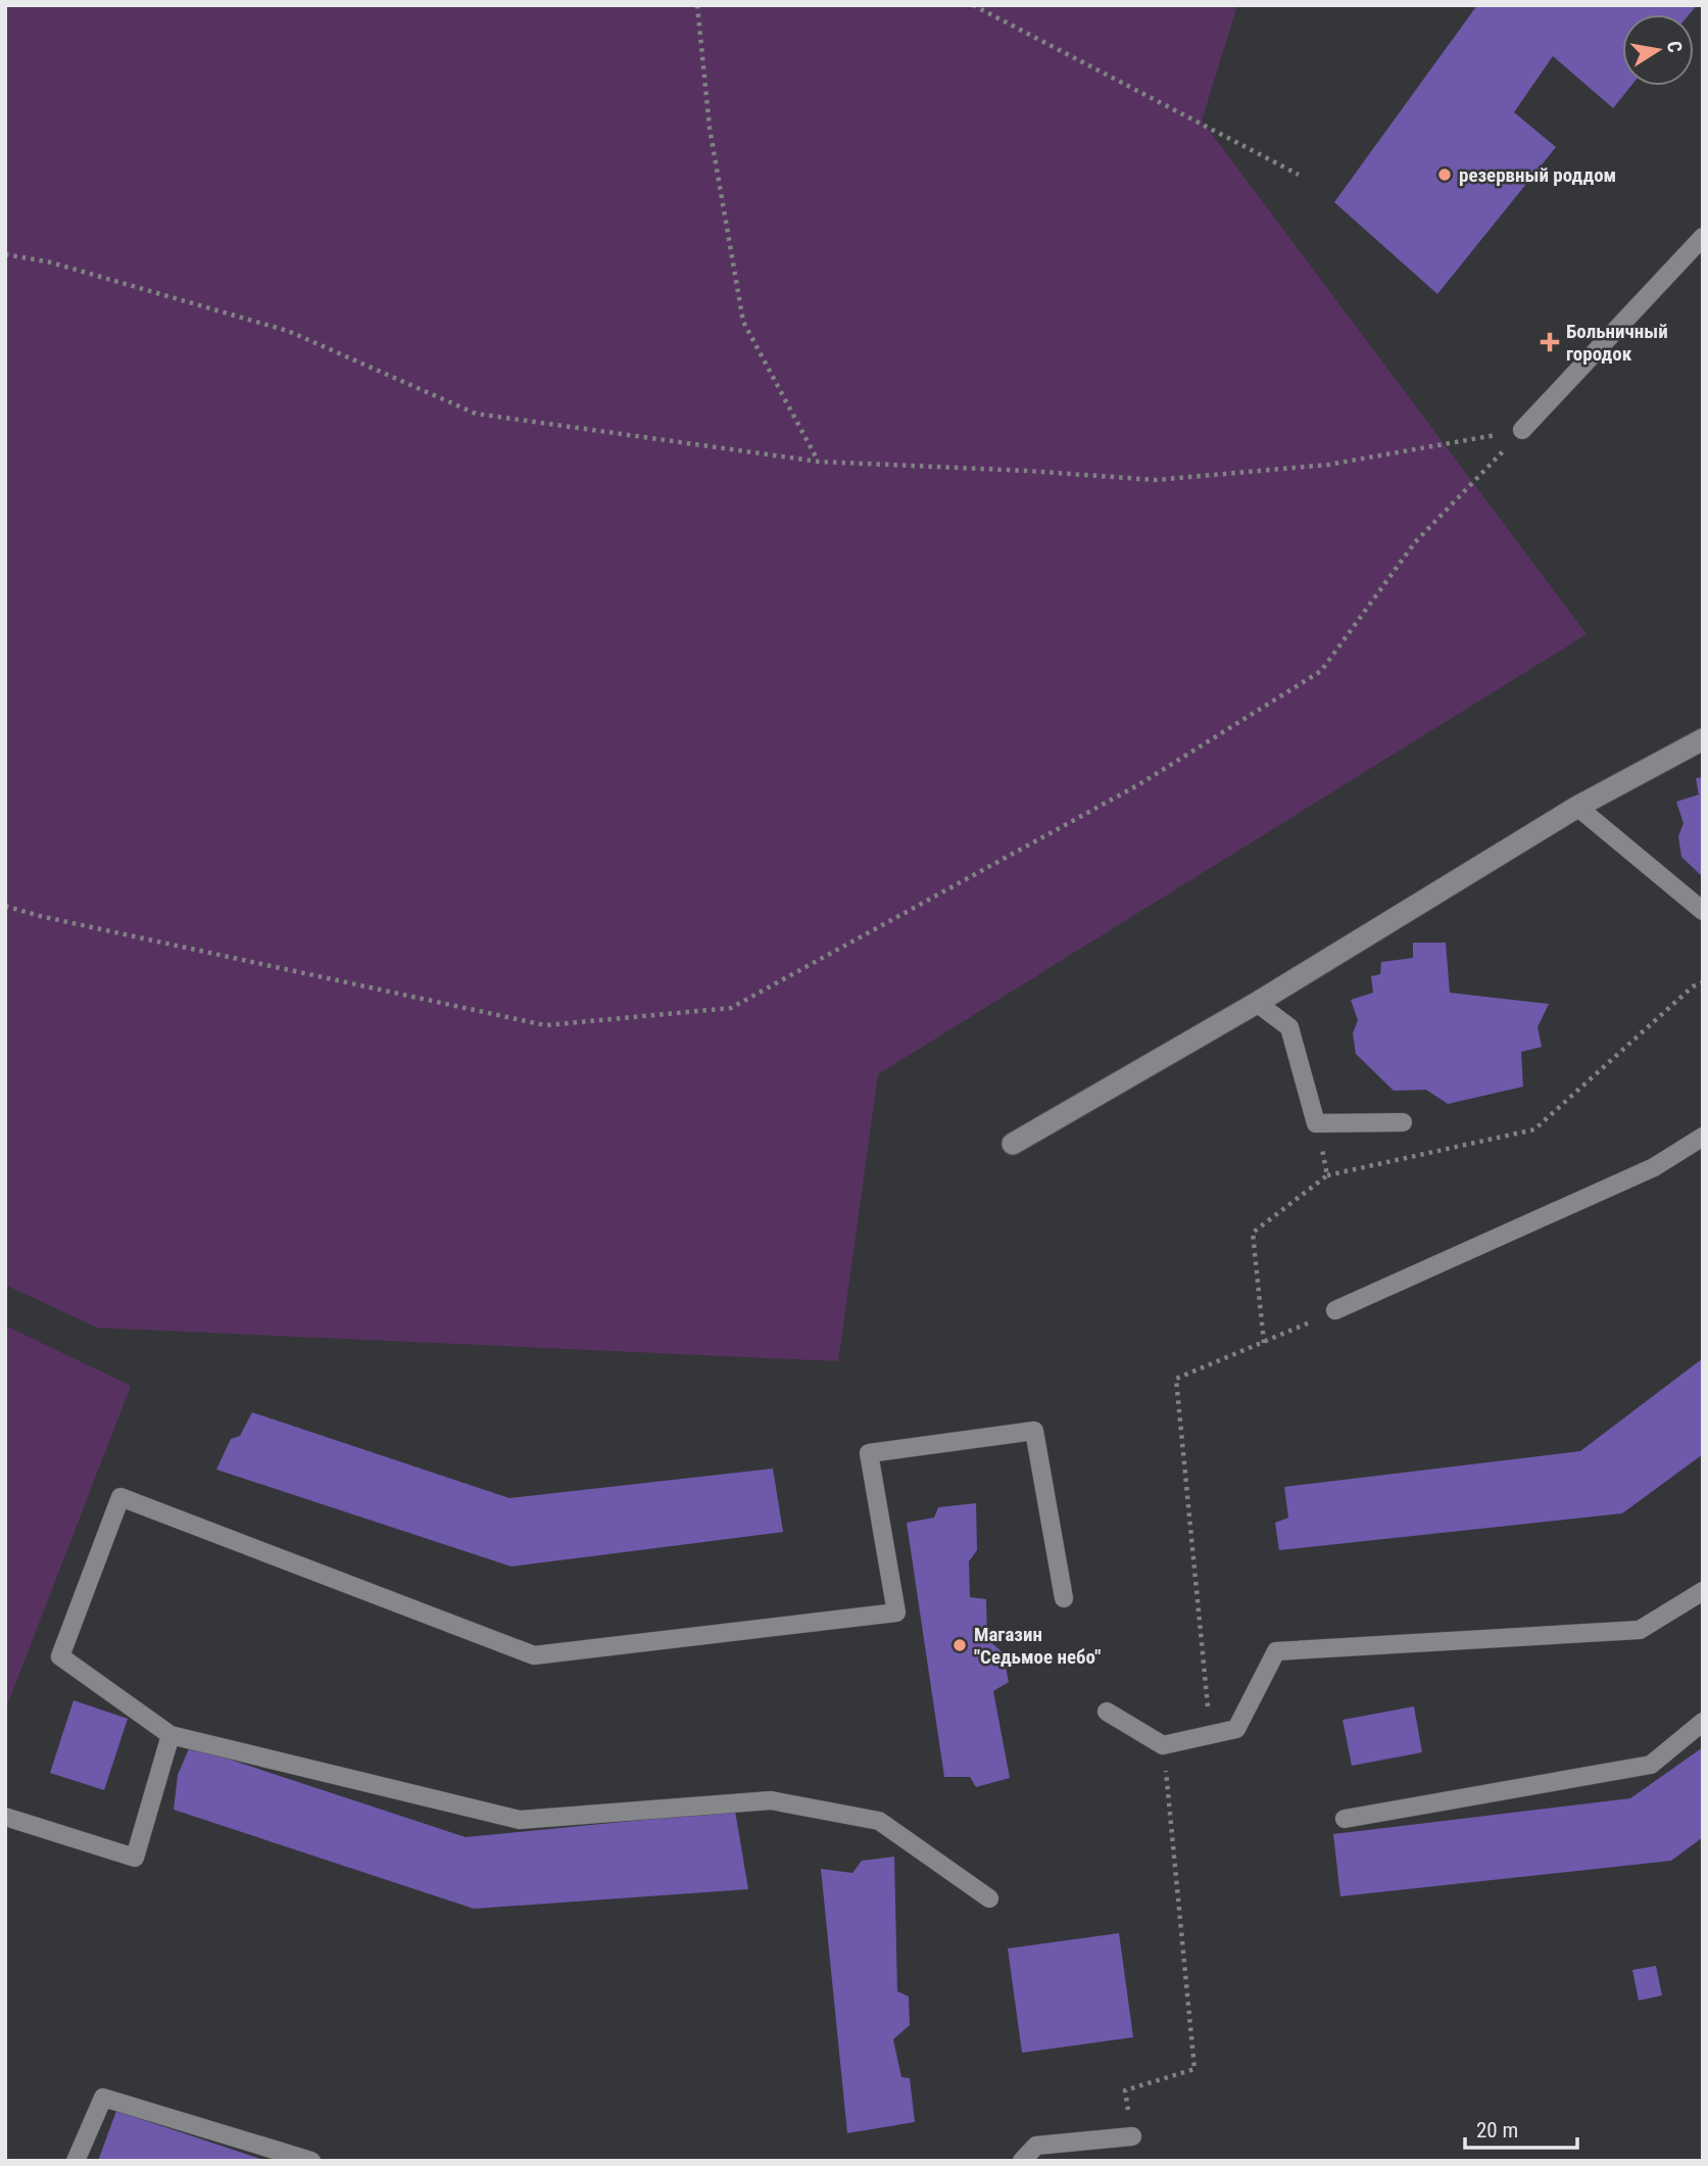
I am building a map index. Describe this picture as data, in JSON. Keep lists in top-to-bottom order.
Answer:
{
  "places": {
    "other": ["резервный роддом", "Магазин \"Седьмое небо\""],
    "health": ["Больничный городок"]
  },
  "scale_bar": "20 m",
  "north": "right"
}
